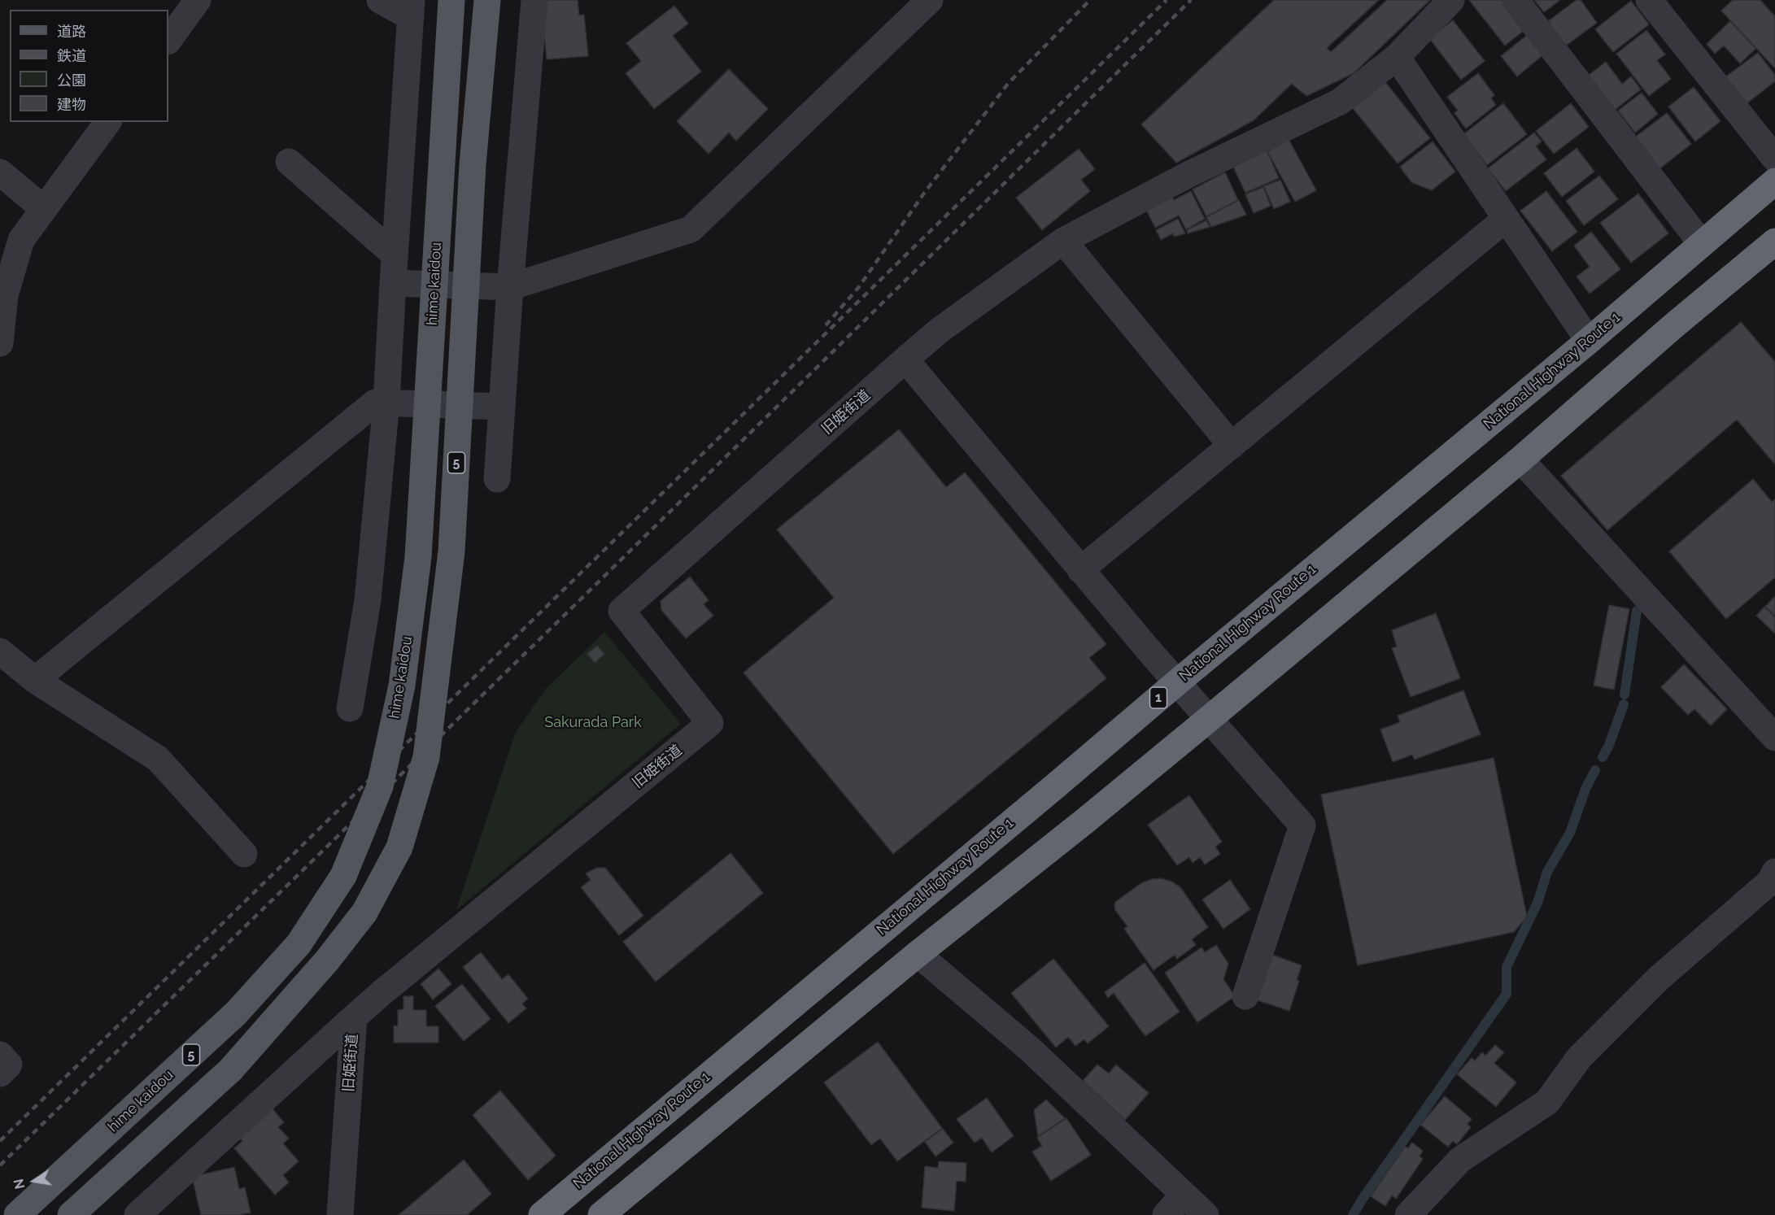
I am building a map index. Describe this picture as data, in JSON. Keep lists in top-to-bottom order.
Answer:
{
  "streets": {
    "highway": ["National Highway Route 1", "1"],
    "main road": ["hime kaidou", "5"],
    "street": ["旧姫街道"]
  },
  "parks": ["Sakurada Park"],
  "legend": [
    "道路",
    "鉄道",
    "公園",
    "建物"
  ],
  "north": "left"
}
